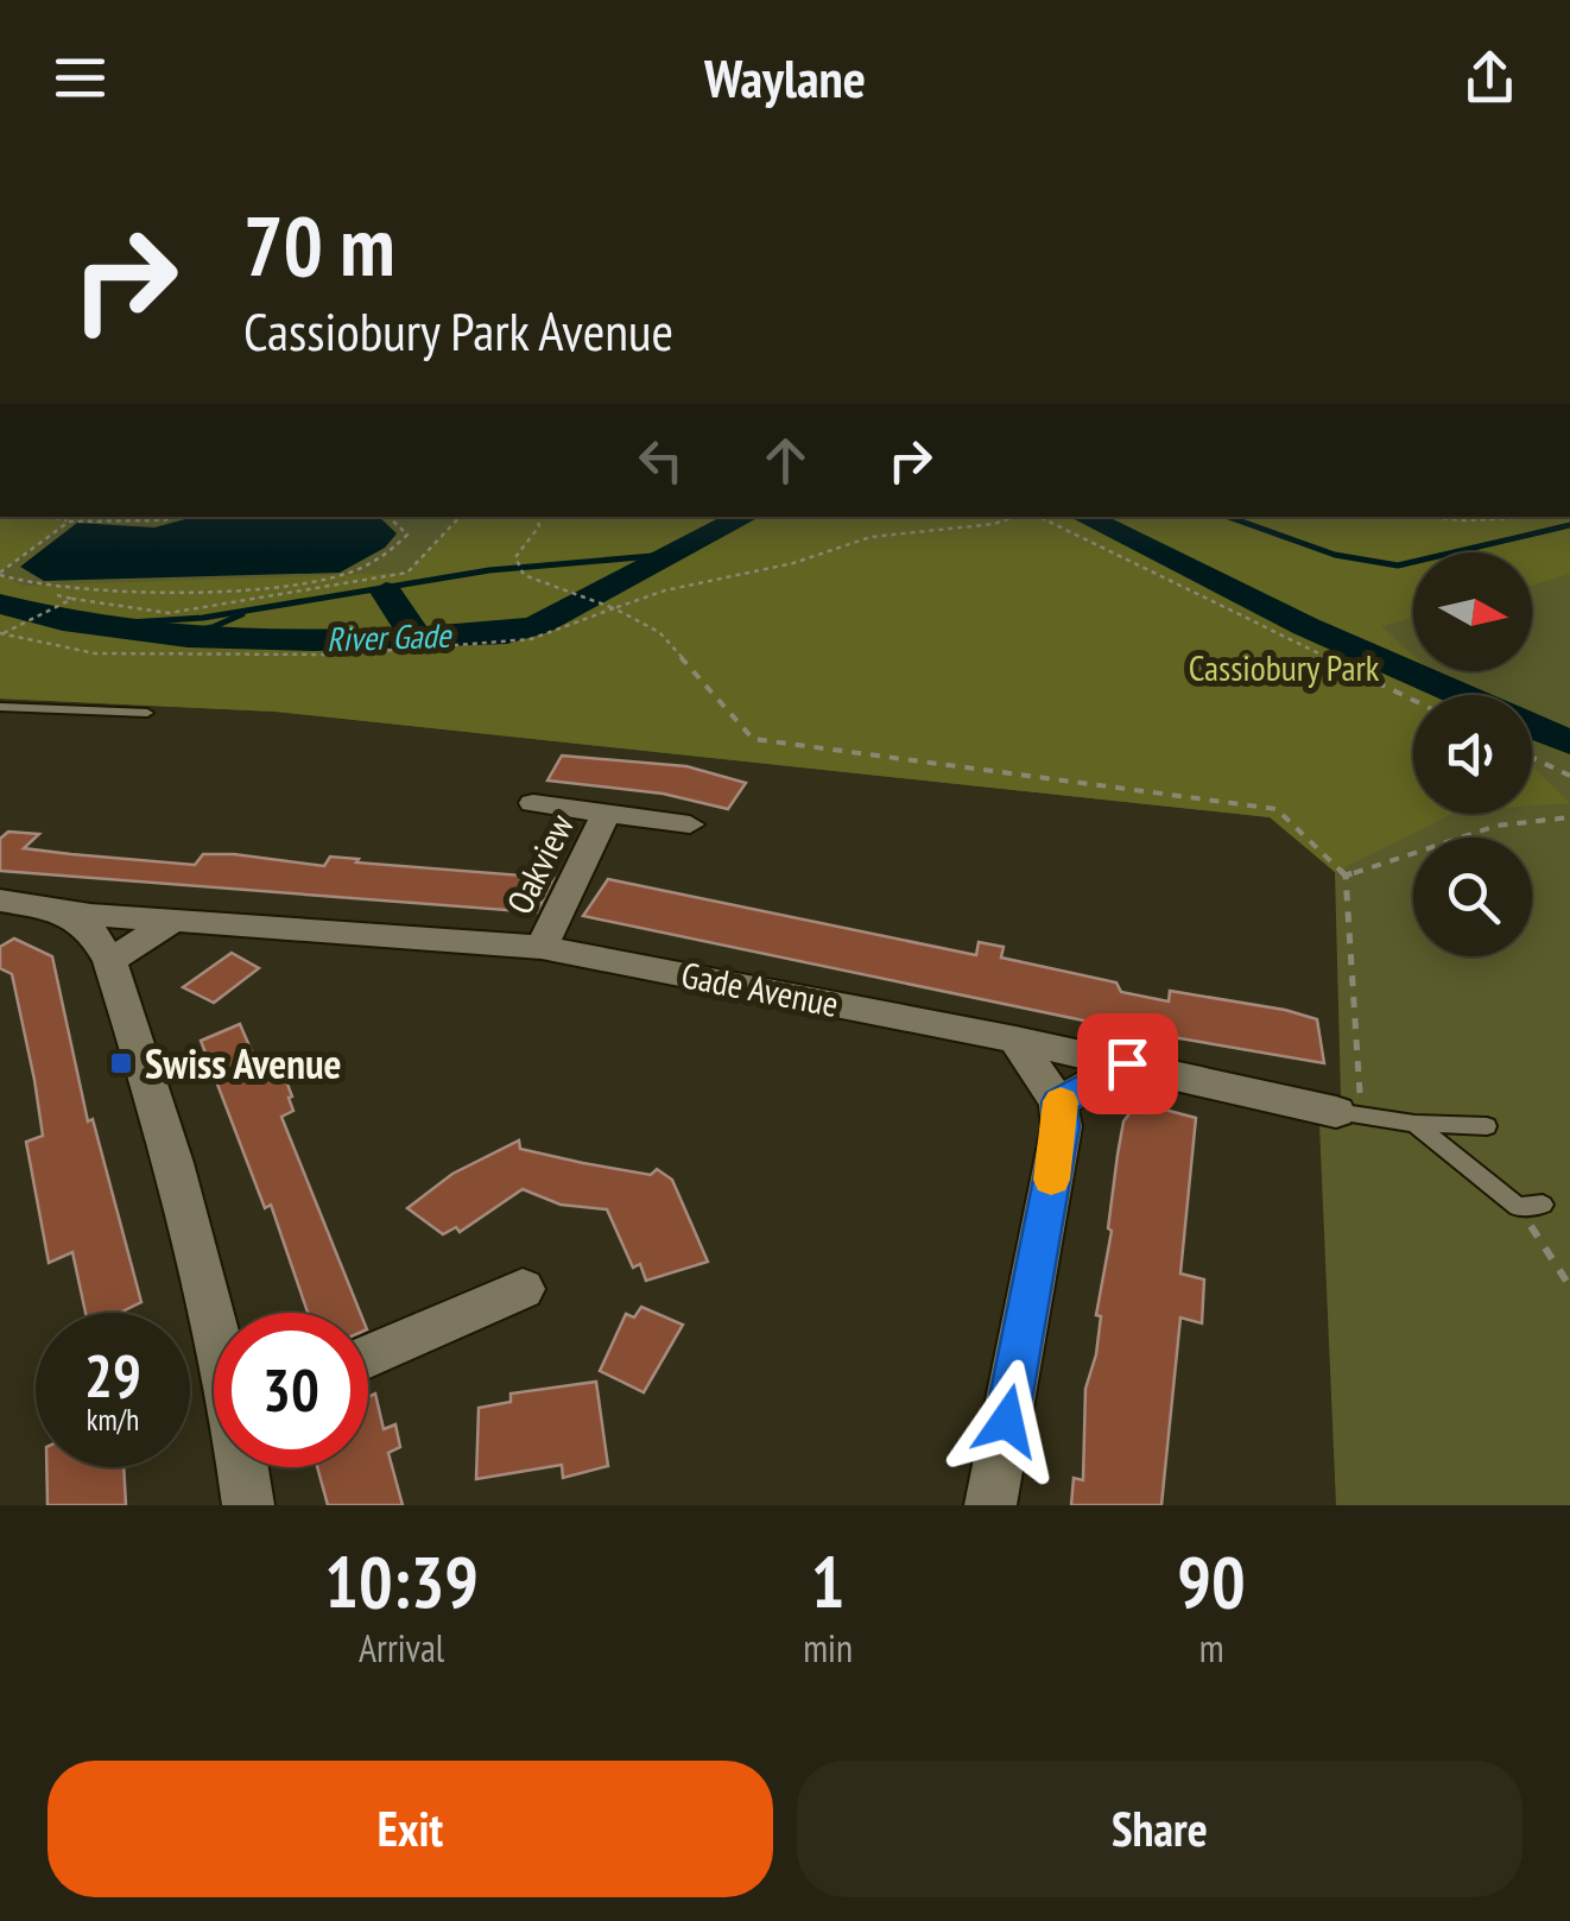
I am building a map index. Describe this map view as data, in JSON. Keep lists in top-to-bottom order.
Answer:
{
  "streets": {
    "street": ["Oakview", "Gade Avenue"]
  },
  "crossings": [
    ["Oakview", "Gade Avenue"]
  ],
  "water": ["River Gade"],
  "parks": ["Cassiobury Park"],
  "places": {
    "transit": ["Swiss Avenue"]
  },
  "north": "right",
  "page": {
    "header": "Waylane",
    "turn": ["70 m", "Cassiobury Park Avenue"],
    "speed": "29 km/h",
    "limit": "30",
    "eta": [
      "10:39",
      "Arrival",
      "1",
      "min",
      "90",
      "m"
    ],
    "buttons": ["Exit", "Share"]
  }
}
